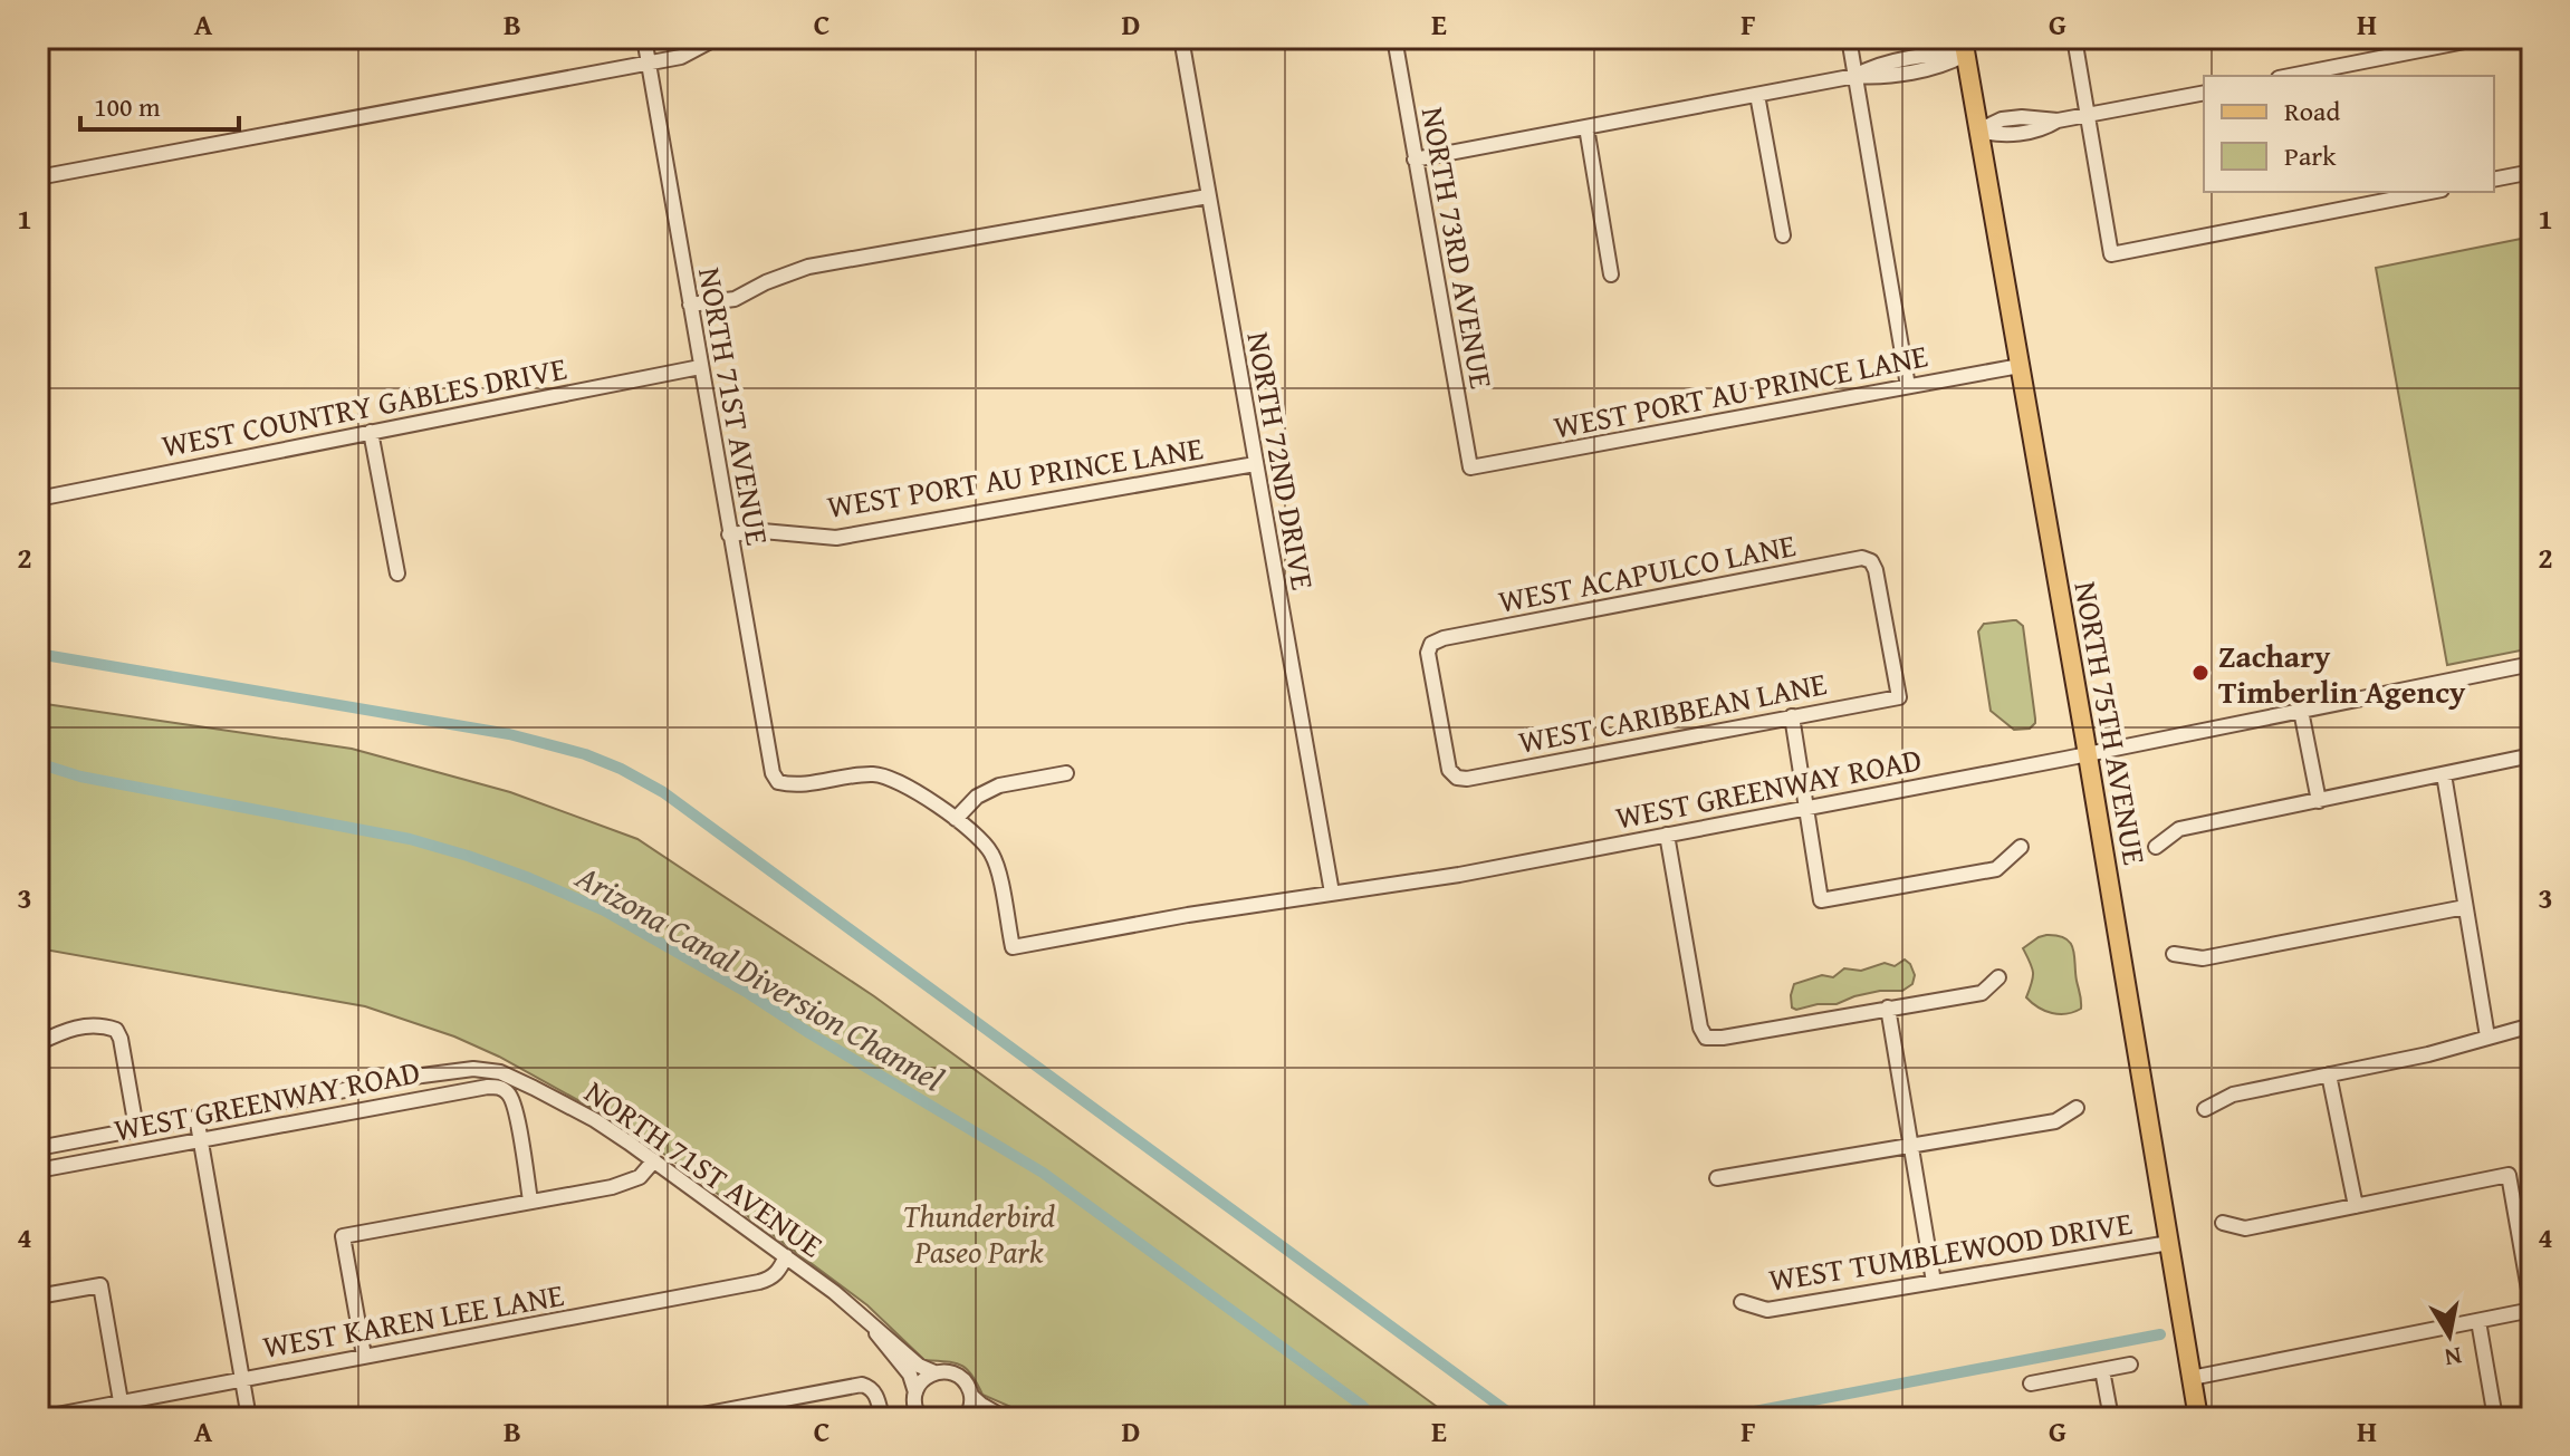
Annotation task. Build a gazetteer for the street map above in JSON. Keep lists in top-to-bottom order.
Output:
{
  "streets": {
    "main road": ["NORTH 75TH AVENUE"],
    "street": [
      "NORTH 73RD AVENUE",
      "WEST PORT AU PRINCE LANE",
      "WEST COUNTRY GABLES DRIVE",
      "NORTH 71ST AVENUE",
      "NORTH 72ND DRIVE",
      "WEST ACAPULCO LANE",
      "WEST CARIBBEAN LANE",
      "WEST GREENWAY ROAD",
      "WEST TUMBLEWOOD DRIVE",
      "WEST KAREN LEE LANE"
    ]
  },
  "crossings": [
    ["NORTH 73RD AVENUE", "WEST PORT AU PRINCE LANE"],
    ["WEST PORT AU PRINCE LANE", "NORTH 71ST AVENUE"],
    ["WEST PORT AU PRINCE LANE", "NORTH 72ND DRIVE"],
    ["WEST PORT AU PRINCE LANE", "NORTH 75TH AVENUE"],
    ["WEST COUNTRY GABLES DRIVE", "NORTH 71ST AVENUE"],
    ["NORTH 71ST AVENUE", "WEST GREENWAY ROAD"],
    ["NORTH 71ST AVENUE", "WEST KAREN LEE LANE"],
    ["NORTH 72ND DRIVE", "WEST GREENWAY ROAD"],
    ["WEST ACAPULCO LANE", "WEST CARIBBEAN LANE"],
    ["NORTH 75TH AVENUE", "WEST GREENWAY ROAD"],
    ["NORTH 75TH AVENUE", "WEST TUMBLEWOOD DRIVE"]
  ],
  "water": ["Arizona Canal Diversion Channel"],
  "parks": ["Thunderbird Paseo Park"],
  "places": ["Zachary Timberlin Agency"],
  "legend": ["Road", "Park"],
  "scale_bar": "100 m",
  "north": "bottom",
  "grid": {
    "columns": [
      "A",
      "B",
      "C",
      "D",
      "E",
      "F",
      "G",
      "H"
    ],
    "rows": [
      "1",
      "2",
      "3",
      "4"
    ]
  }
}
